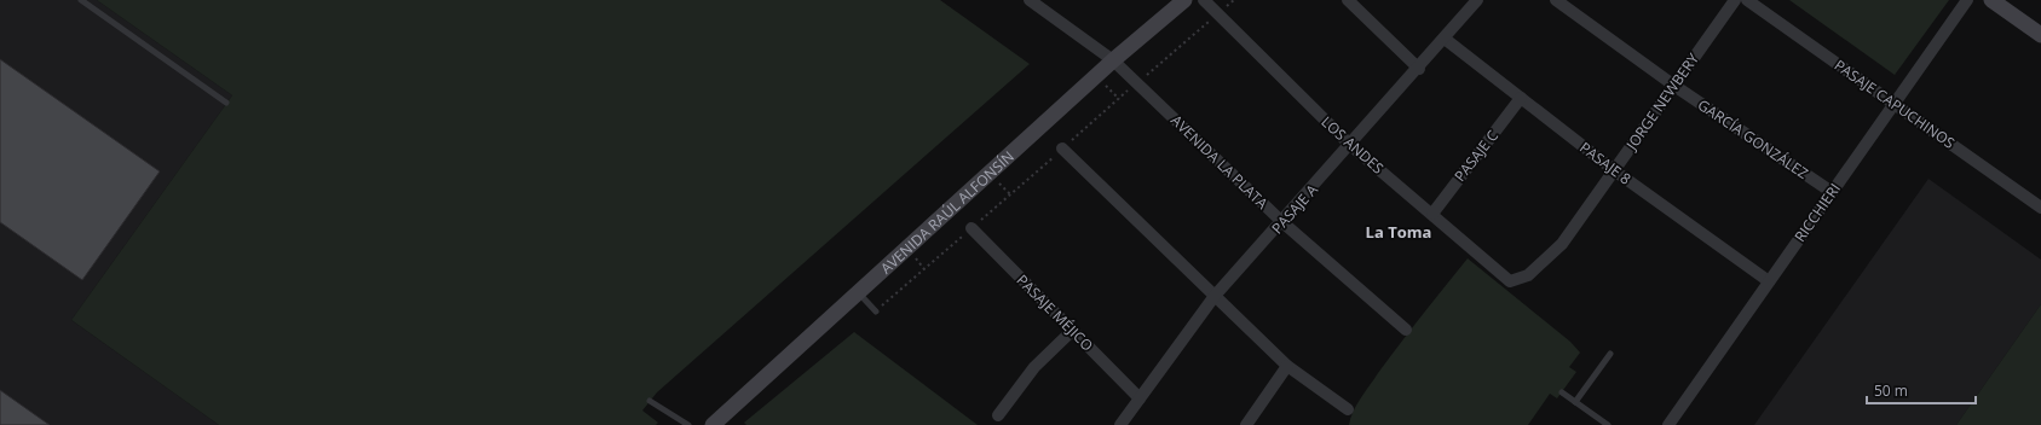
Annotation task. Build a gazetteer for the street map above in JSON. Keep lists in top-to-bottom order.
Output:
{
  "streets": {
    "main road": ["AVENIDA RAÚL ALFONSÍN"],
    "street": [
      "JORGE NEWBERY",
      "PASAJE CAPUCHINOS",
      "GARCÍA GONZÁLEZ",
      "LOS ANDES",
      "PASAJE C",
      "AVENIDA LA PLATA",
      "PASAJE 8",
      "PASAJE A",
      "RICCHIERI",
      "PASAJE MÉJICO"
    ]
  },
  "crossings": [
    ["JORGE NEWBERY", "GARCÍA GONZÁLEZ"],
    ["JORGE NEWBERY", "LOS ANDES"],
    ["JORGE NEWBERY", "PASAJE 8"],
    ["PASAJE CAPUCHINOS", "RICCHIERI"],
    ["GARCÍA GONZÁLEZ", "RICCHIERI"],
    ["LOS ANDES", "PASAJE C"],
    ["LOS ANDES", "PASAJE A"],
    ["PASAJE C", "PASAJE 8"],
    ["AVENIDA LA PLATA", "PASAJE A"],
    ["AVENIDA LA PLATA", "AVENIDA RAÚL ALFONSÍN"],
    ["PASAJE 8", "PASAJE A"],
    ["PASAJE 8", "RICCHIERI"],
    ["PASAJE A", "PASAJE MÉJICO"]
  ],
  "districts": ["La Toma"],
  "scale_bar": "50 m"
}
